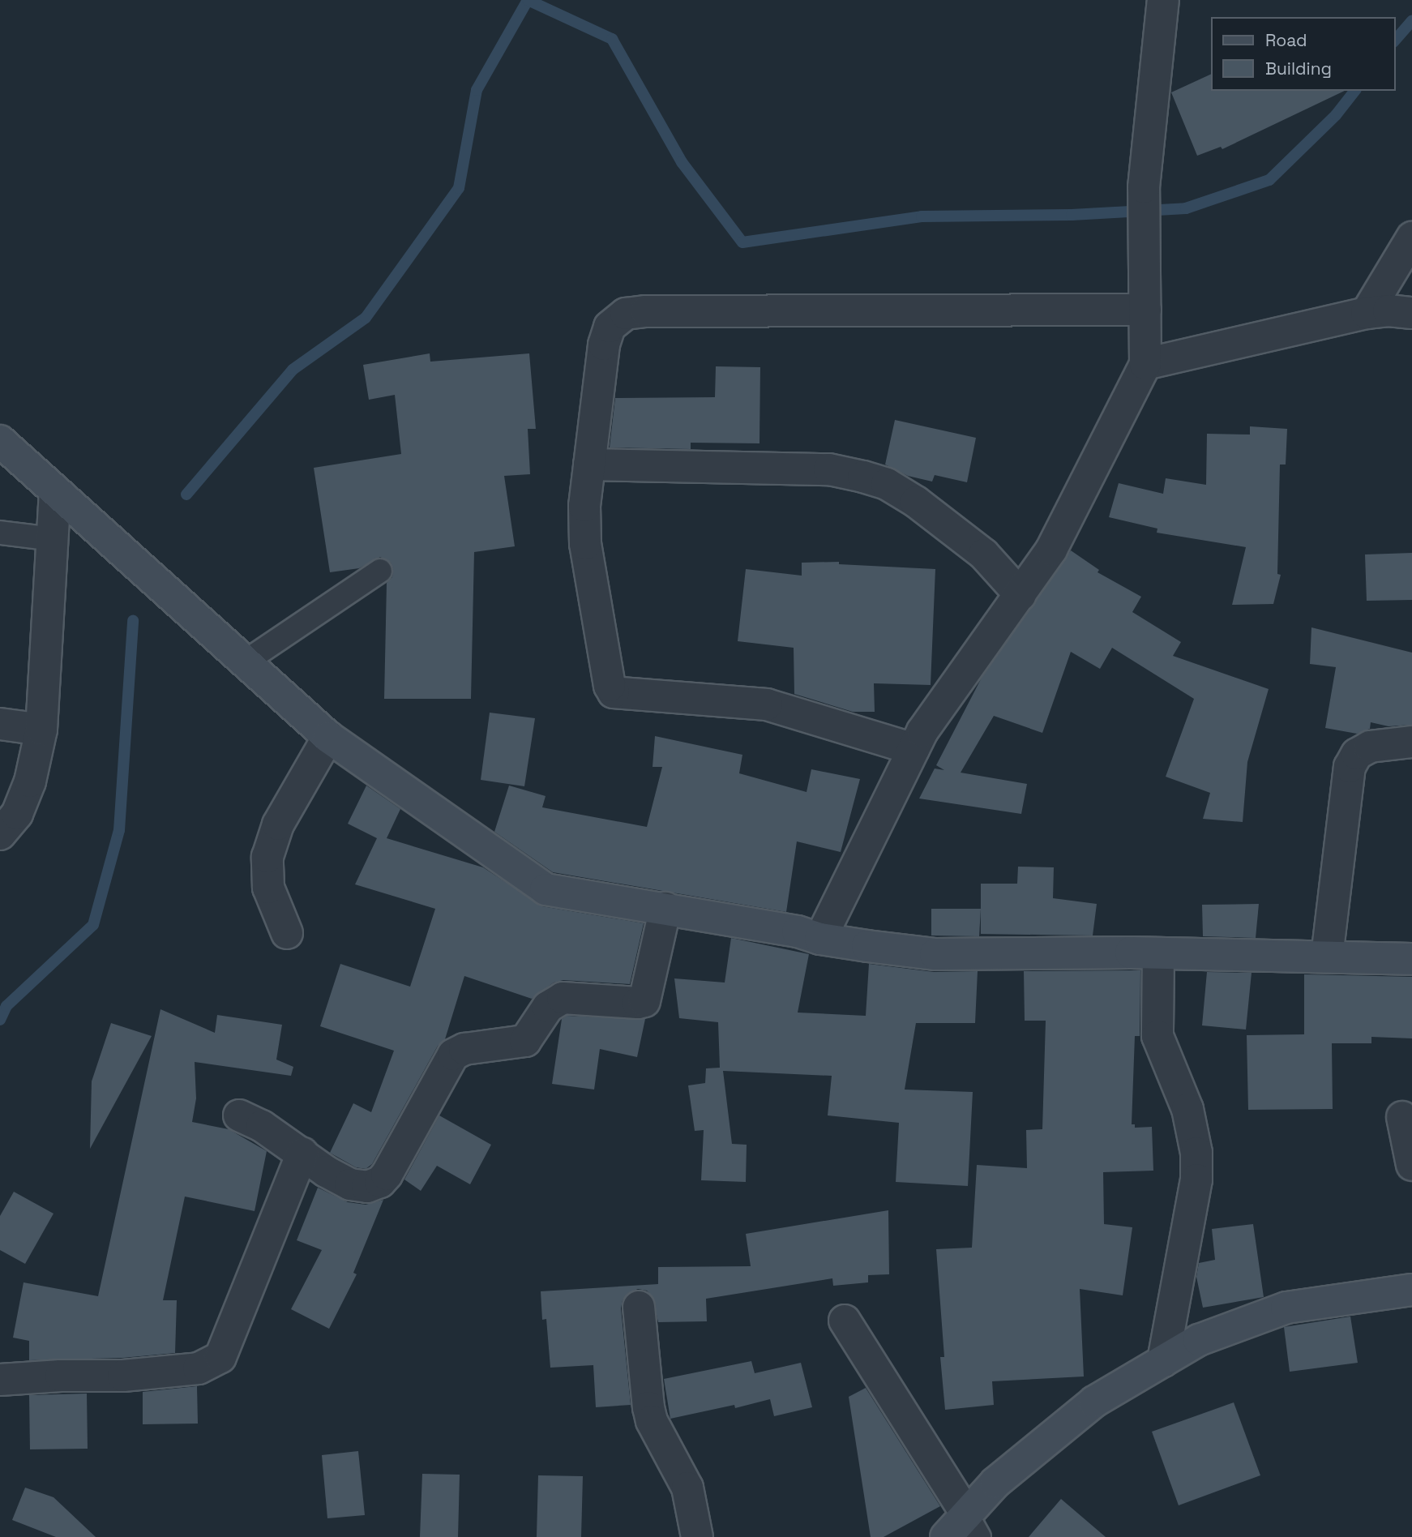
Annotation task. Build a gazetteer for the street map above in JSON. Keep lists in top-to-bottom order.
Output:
{
  "legend": ["Road", "Building"]
}
